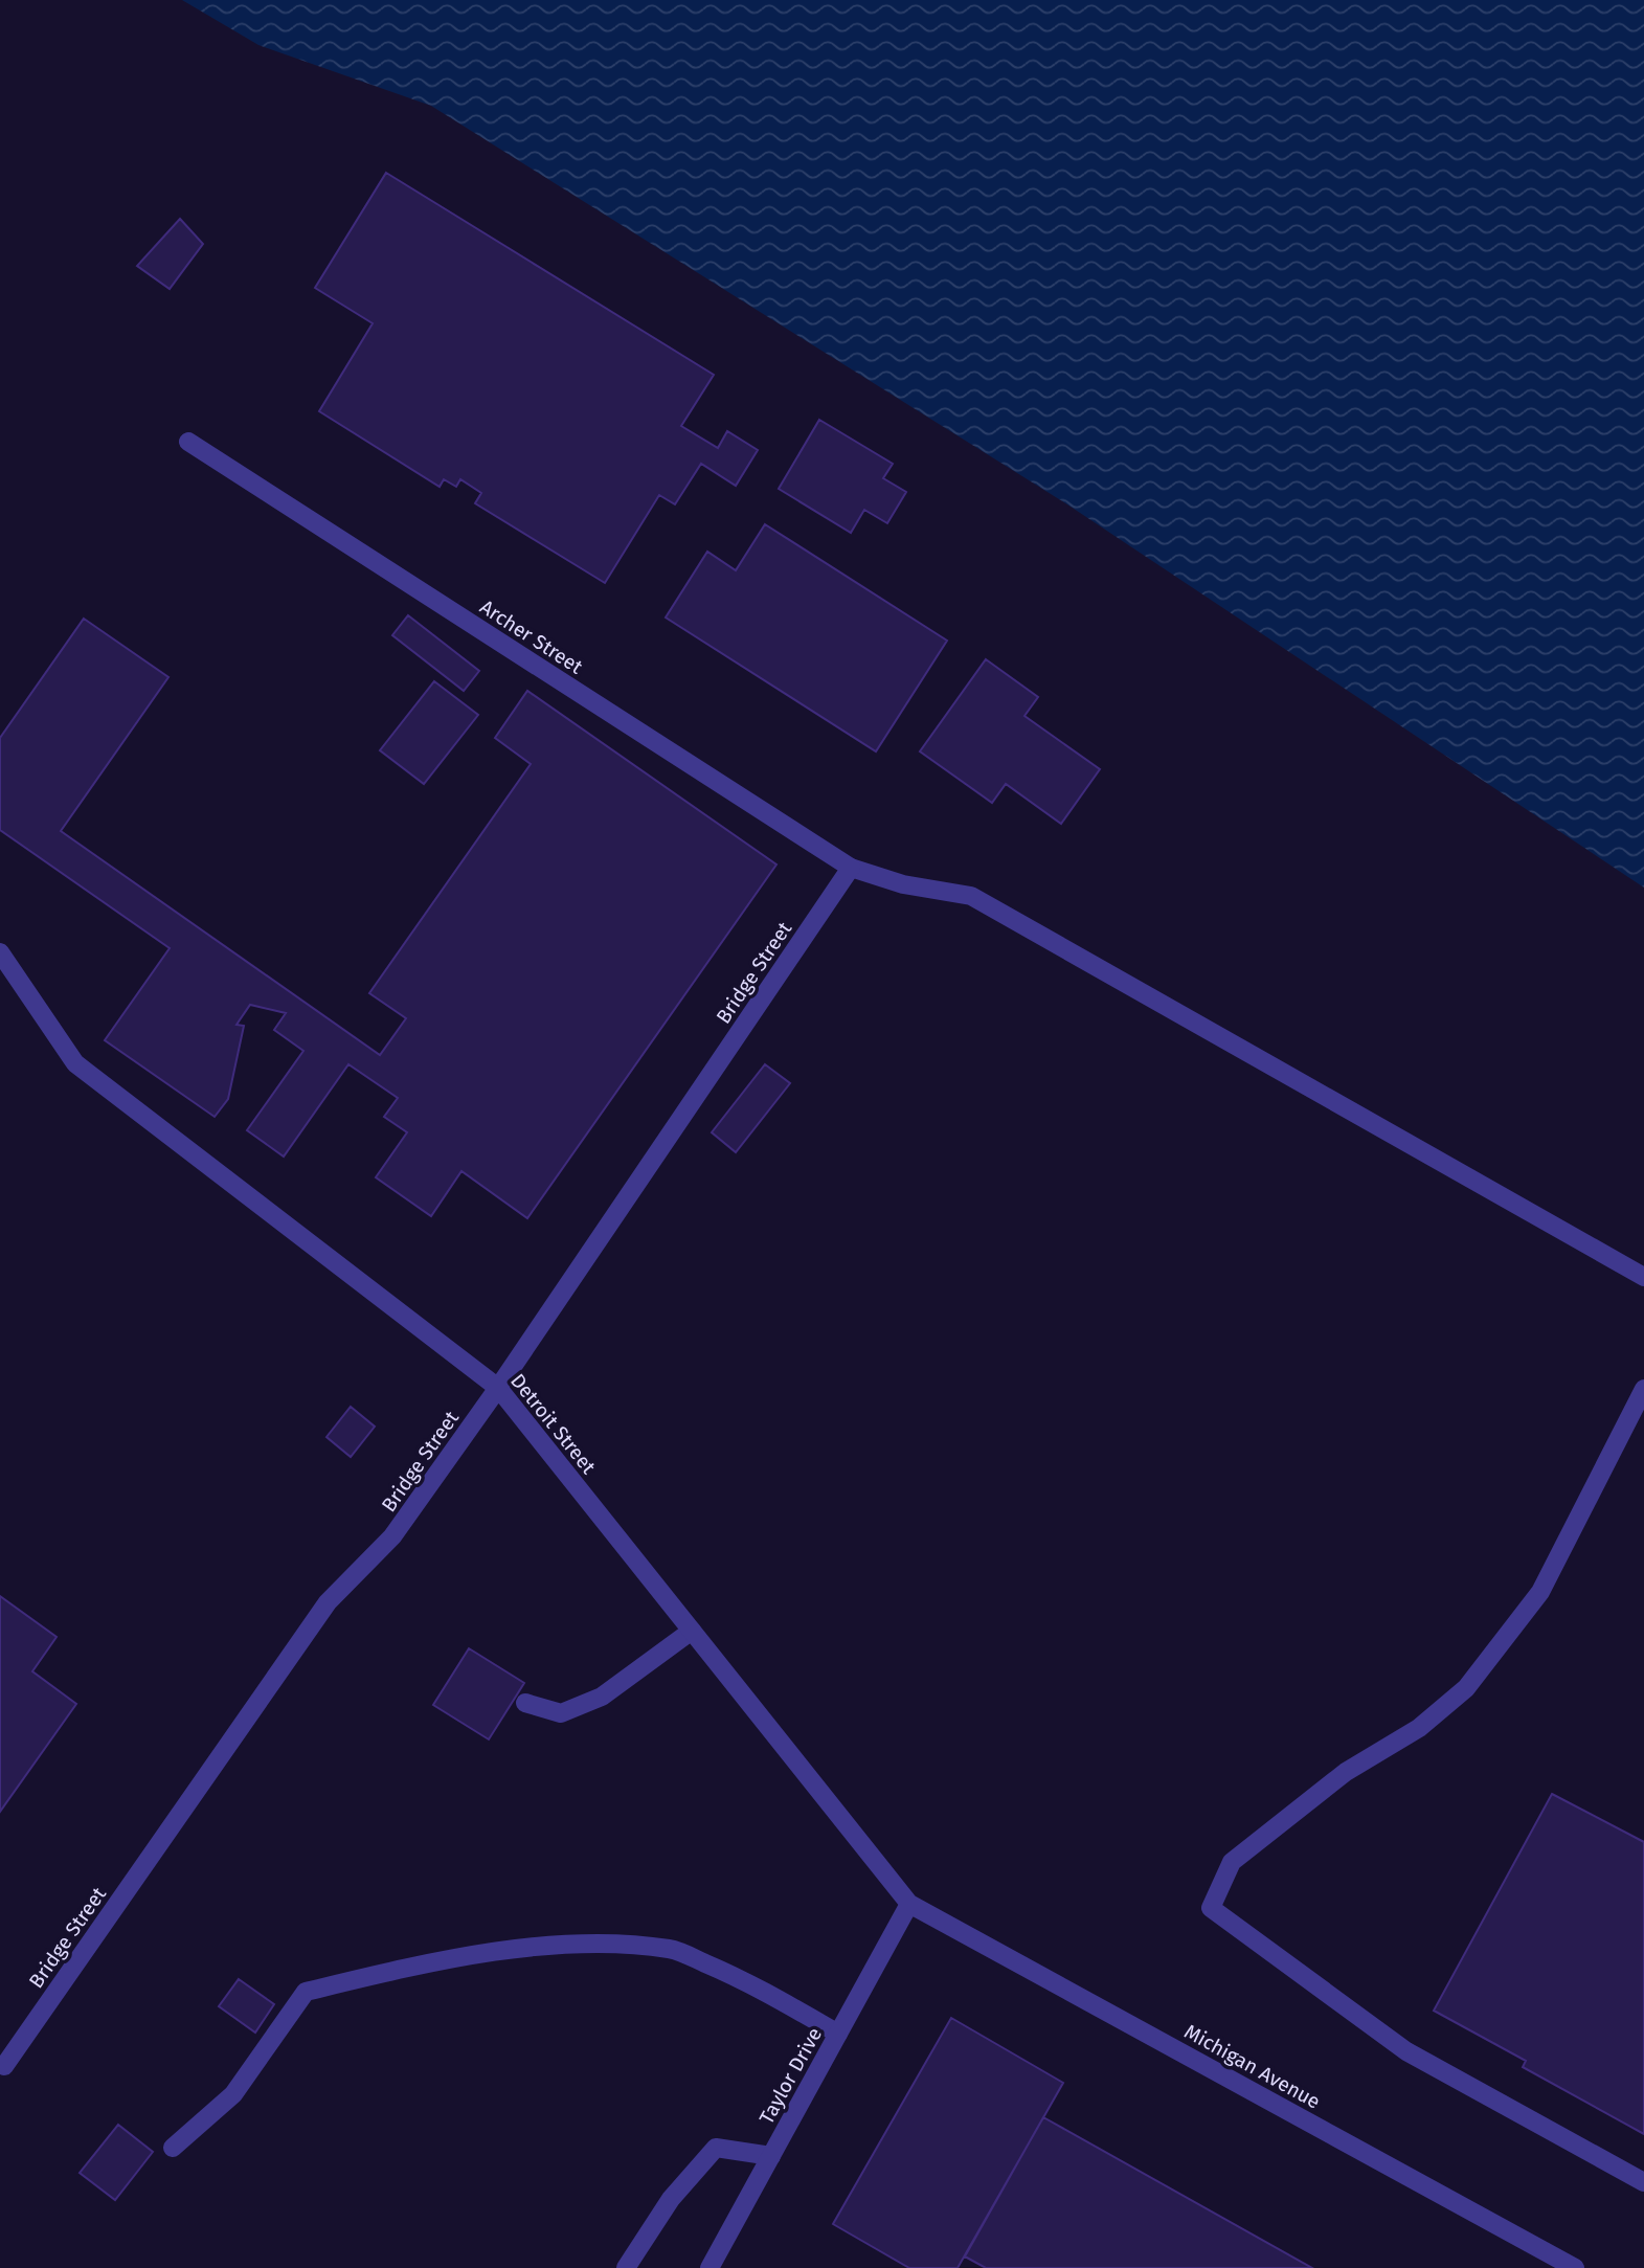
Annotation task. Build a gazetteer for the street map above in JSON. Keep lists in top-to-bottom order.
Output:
{
  "streets": {
    "street": [
      "Archer Street",
      "Bridge Street",
      "Detroit Street",
      "Michigan Avenue",
      "Taylor Drive"
    ]
  },
  "crossings": [
    ["Archer Street", "Bridge Street"],
    ["Bridge Street", "Detroit Street"],
    ["Detroit Street", "Michigan Avenue"],
    ["Detroit Street", "Taylor Drive"],
    ["Michigan Avenue", "Taylor Drive"]
  ]
}
